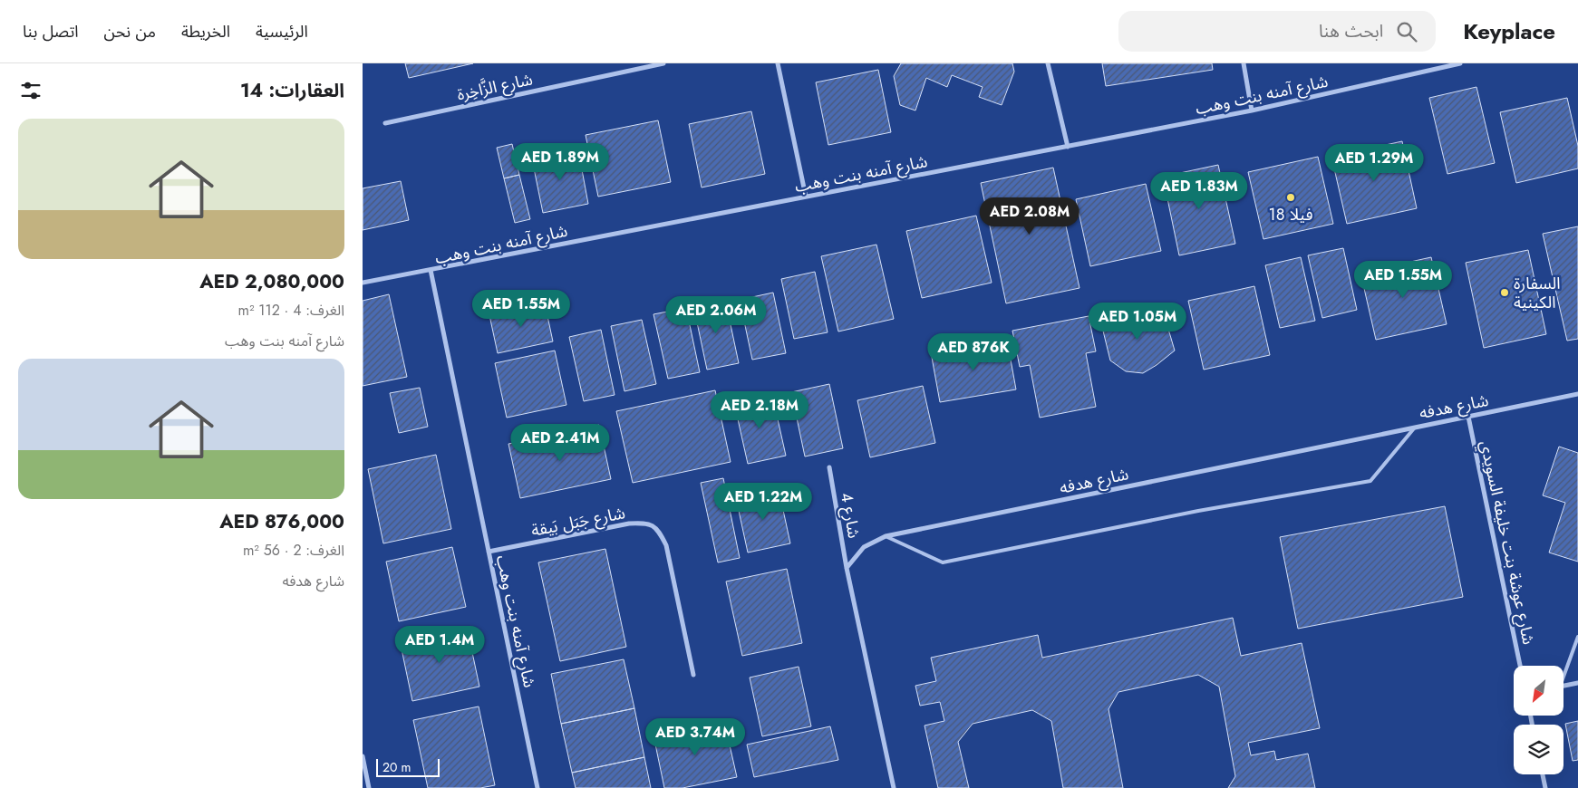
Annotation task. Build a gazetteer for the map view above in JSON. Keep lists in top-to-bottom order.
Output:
{
  "streets": {
    "street": [
      "شارع الزَّاخِرة",
      "شارع آمنه بنت وهب",
      "شارع هدفه",
      "شارع 4",
      "شارع جَبَل بَيقة",
      "شارع عوشة بنت خليفة السويدي"
    ]
  },
  "crossings": [
    ["شارع آمنه بنت وهب", "شارع جَبَل بَيقة"],
    ["شارع هدفه", "شارع 4"],
    ["شارع هدفه", "شارع عوشة بنت خليفة السويدي"]
  ],
  "places": ["فيلا 18", "السفارة الكينية"],
  "scale_bar": "20 m",
  "north": "bottom left",
  "page": {
    "header": "Keyplace",
    "search": "ابحث هنا",
    "nav": [
      "الرئيسية",
      "الخريطة",
      "من نحن",
      "اتصل بنا"
    ],
    "heading": "العقارات: 14",
    "list": [
      {
        "name": "AED 2,080,000",
        "note": "الغرف: 4 · 112 m² · شارع آمنه بنت وهب"
      },
      {
        "name": "AED 876,000",
        "note": "الغرف: 2 · 56 m² · شارع هدفه"
      }
    ],
    "price": [
      "AED 1.89M",
      "AED 1.29M",
      "AED 1.83M",
      "AED 2.08M",
      "AED 1.55M",
      "AED 1.55M",
      "AED 2.06M",
      "AED 1.05M",
      "AED 876K",
      "AED 2.18M",
      "AED 2.41M",
      "AED 1.22M",
      "AED 1.4M",
      "AED 3.74M"
    ],
    "scale": "20 m"
  }
}
